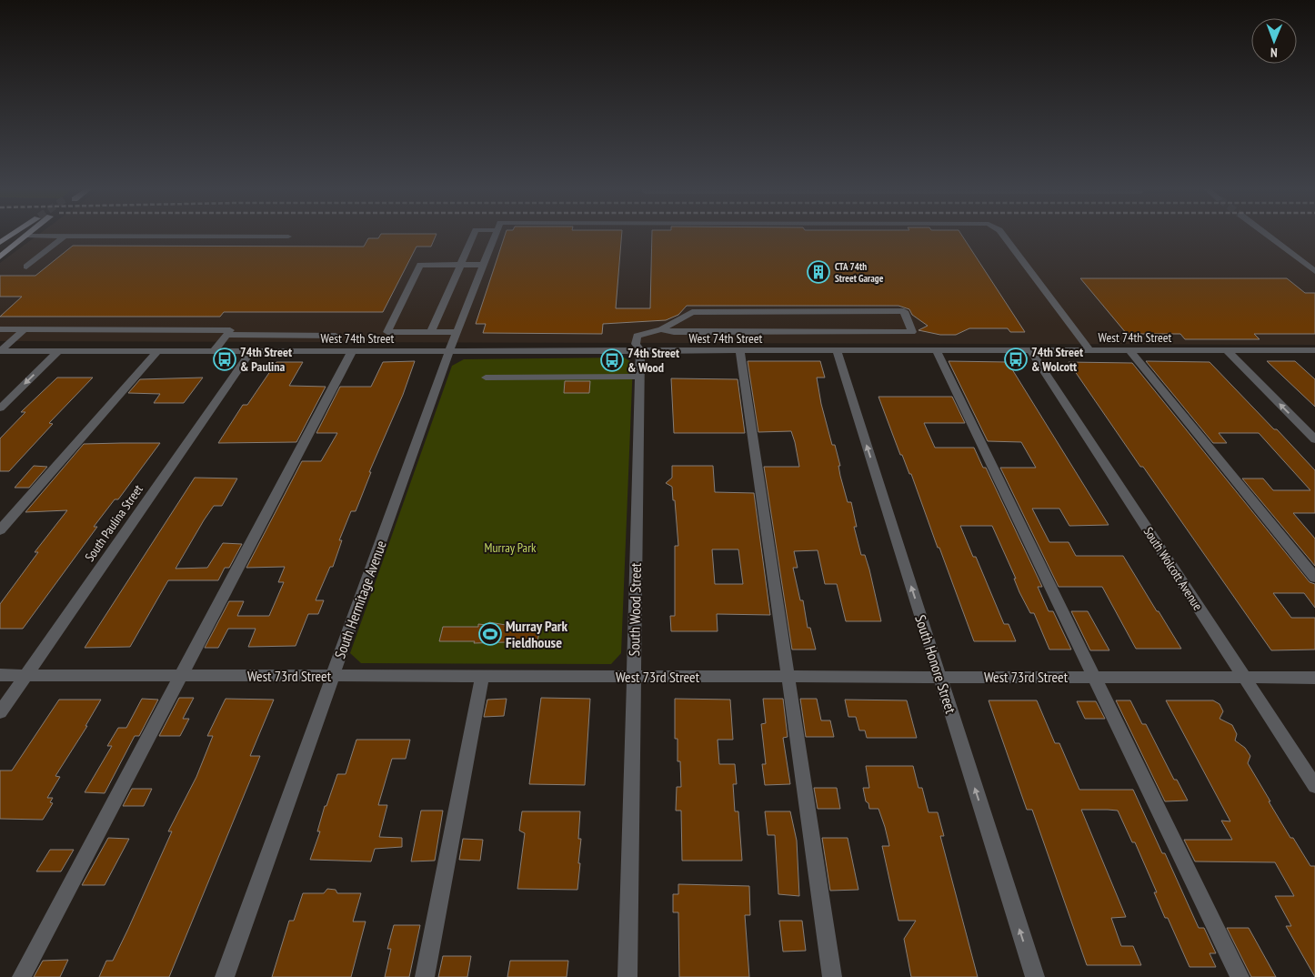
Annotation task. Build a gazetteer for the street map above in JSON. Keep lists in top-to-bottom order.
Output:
{
  "streets": {
    "street": [
      "West 74th Street",
      "South Paulina Street",
      "South Wolcott Avenue",
      "South Hermitage Avenue",
      "South Wood Street",
      "South Honore Street",
      "West 73rd Street"
    ]
  },
  "crossings": [
    ["West 74th Street", "South Paulina Street"],
    ["West 74th Street", "South Wolcott Avenue"],
    ["West 74th Street", "South Hermitage Avenue"],
    ["West 74th Street", "South Wood Street"],
    ["West 74th Street", "South Honore Street"],
    ["South Paulina Street", "West 73rd Street"],
    ["South Wolcott Avenue", "West 73rd Street"],
    ["South Hermitage Avenue", "West 73rd Street"],
    ["South Wood Street", "West 73rd Street"],
    ["South Honore Street", "West 73rd Street"]
  ],
  "one_way": ["South Honore Street"],
  "parks": ["Murray Park"],
  "places": {
    "building": ["CTA 74th Street Garage"],
    "bus stop": ["74th Street & Paulina", "74th Street & Wolcott", "74th Street & Wood"],
    "sports": ["Murray Park Fieldhouse"]
  },
  "north": "bottom"
}
